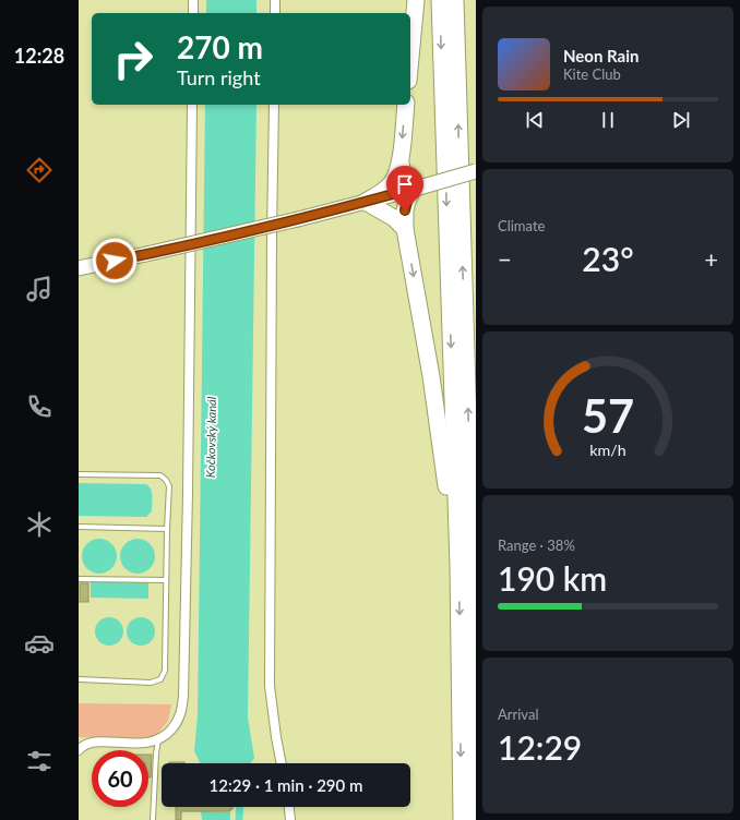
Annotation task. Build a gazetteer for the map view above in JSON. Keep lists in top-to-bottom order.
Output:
{
  "water": ["Kočkovský kanál"],
  "page": {
    "tabs": "12:28",
    "turn": ["270 m", "Turn right"],
    "song": ["Neon Rain", "Kite Club"],
    "tile": [
      "Climate",
      ["Range · 38%", "190 km"],
      ["Arrival", "12:29"]
    ],
    "heat": ["−", "23°", "+"],
    "limit": "60",
    "trip": "12:29 · 1 min · 290 m",
    "gauge": ["57", "km/h"]
  }
}
